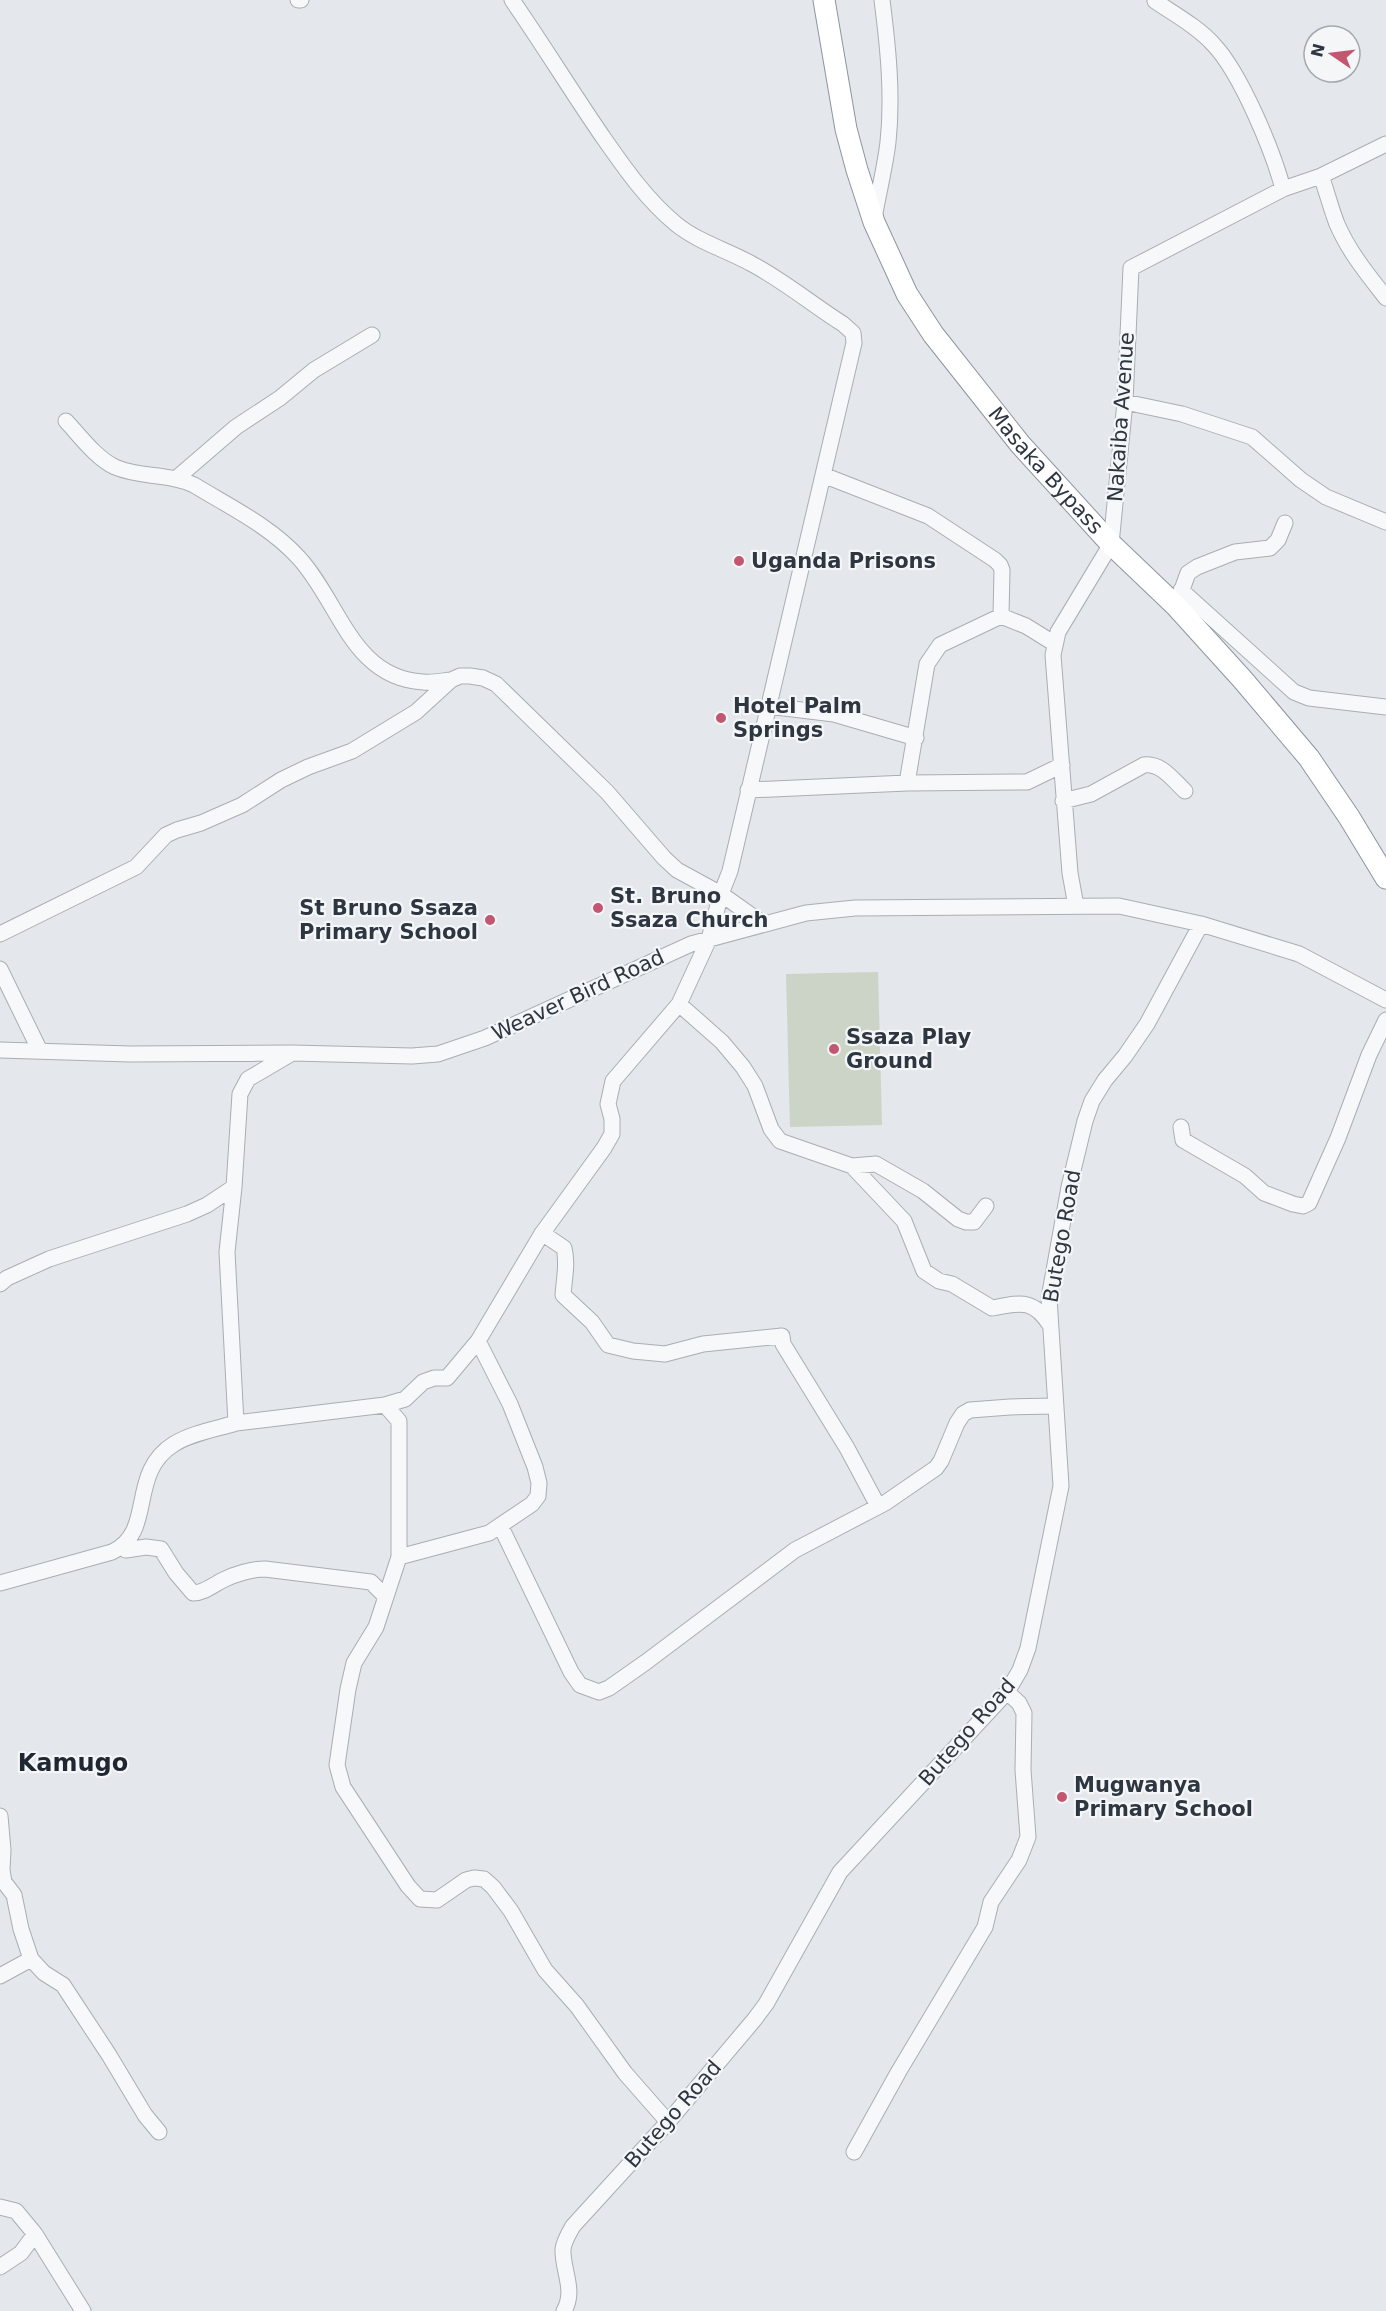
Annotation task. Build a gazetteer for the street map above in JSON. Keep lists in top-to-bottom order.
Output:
{
  "streets": {
    "highway": ["Masaka Bypass"],
    "street": ["Nakaiba Avenue", "Weaver Bird Road", "Butego Road"]
  },
  "crossings": [
    ["Nakaiba Avenue", "Masaka Bypass"],
    ["Nakaiba Avenue", "Weaver Bird Road"],
    ["Weaver Bird Road", "Butego Road"]
  ],
  "districts": ["Kamugo"],
  "places": [
    "Uganda Prisons",
    "Hotel Palm Springs",
    "St. Bruno Ssaza Church",
    "St Bruno Ssaza Primary School",
    "Ssaza Play Ground",
    "Mugwanya Primary School"
  ],
  "north": "left"
}
